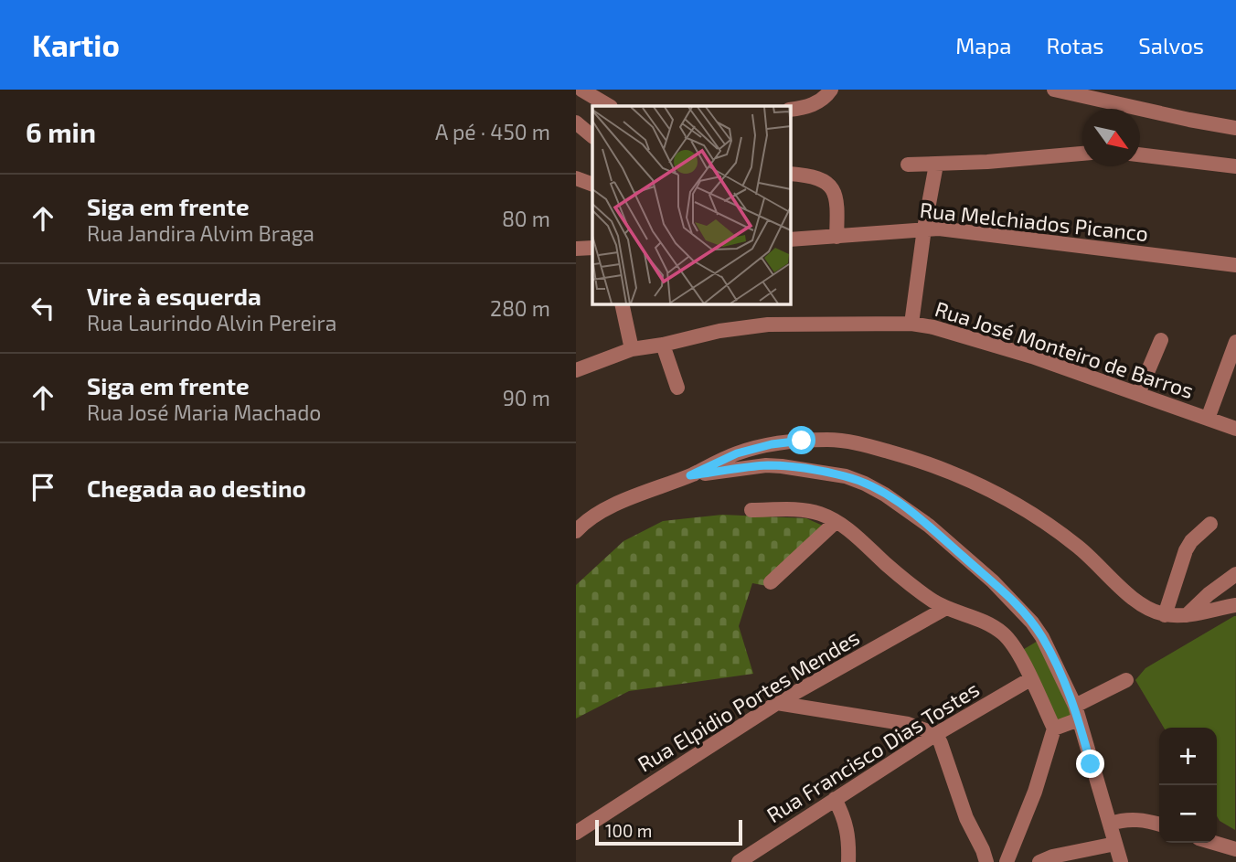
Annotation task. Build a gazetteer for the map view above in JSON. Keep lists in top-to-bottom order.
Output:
{
  "streets": {
    "street": [
      "Rua Melchiados Picanco",
      "Rua José Monteiro de Barros",
      "Rua Elpidio Portes Mendes",
      "Rua Francisco Dias Tostes"
    ]
  },
  "scale_bar": "100 m",
  "north": "bottom right",
  "page": {
    "header": "Kartio",
    "nav": ["Mapa", "Rotas", "Salvos"],
    "heading": ["6 min", "A pé · 450 m"],
    "list": [
      ["Siga em frente", "Rua Jandira Alvim Braga", "80 m"],
      ["Vire à esquerda", "Rua Laurindo Alvin Pereira", "280 m"],
      ["Siga em frente", "Rua José Maria Machado", "90 m"],
      "Chegada ao destino"
    ],
    "map_buttons": ["+", "−"],
    "scale": "100 m"
  }
}
